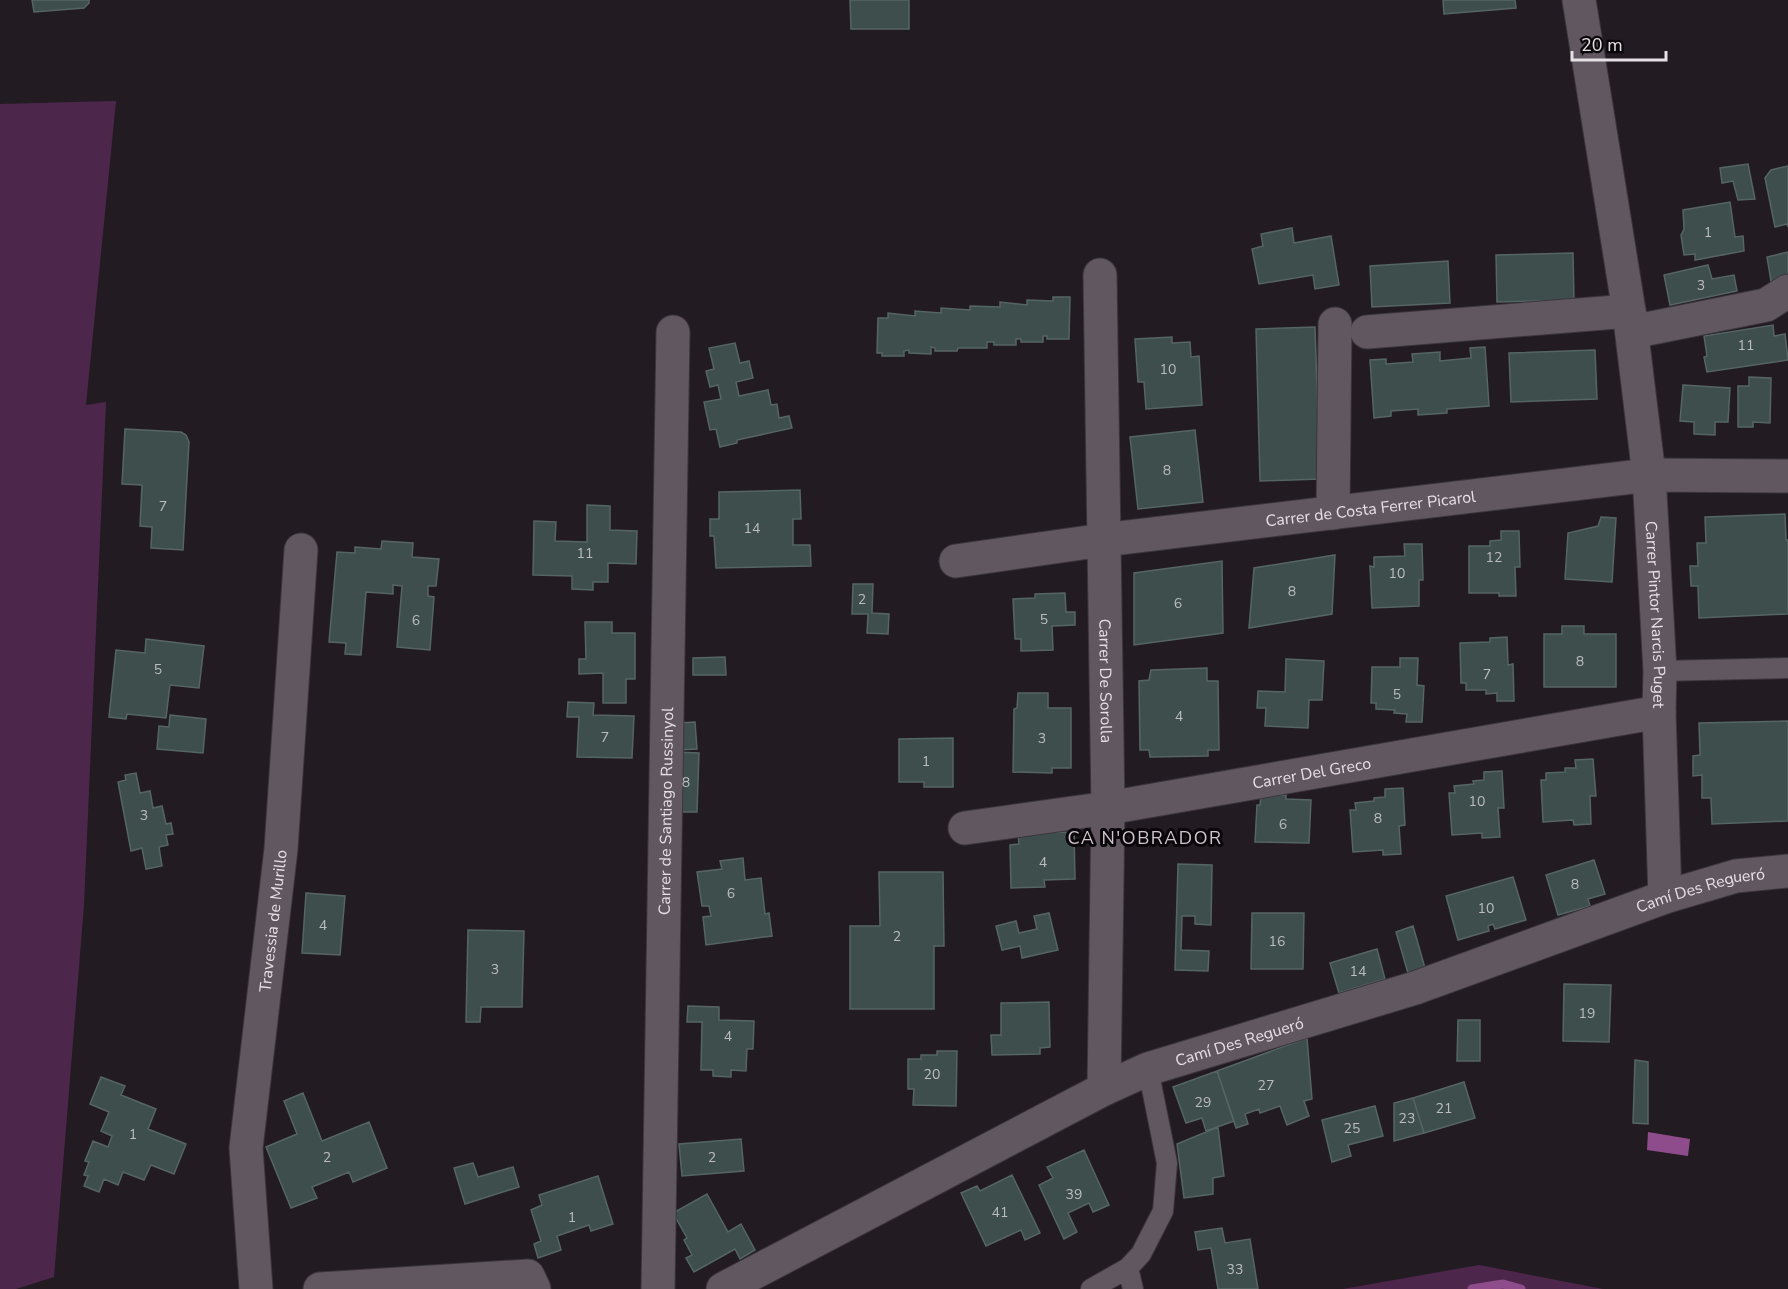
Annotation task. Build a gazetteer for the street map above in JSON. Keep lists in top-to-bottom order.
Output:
{
  "streets": {
    "street": [
      "Carrer de Costa Ferrer Picarol",
      "Carrer Pintor Narcis Puget",
      "Carrer De Sorolla",
      "Carrer Del Greco",
      "Carrer de Santiago Russinyol",
      "Camí Des Regueró",
      "Travessia de Murillo"
    ]
  },
  "crossings": [
    ["Carrer de Costa Ferrer Picarol", "Carrer Pintor Narcis Puget"],
    ["Carrer de Costa Ferrer Picarol", "Carrer De Sorolla"],
    ["Carrer Pintor Narcis Puget", "Carrer Del Greco"],
    ["Carrer Pintor Narcis Puget", "Camí Des Regueró"],
    ["Carrer De Sorolla", "Carrer Del Greco"],
    ["Carrer De Sorolla", "Camí Des Regueró"]
  ],
  "districts": ["CA N'OBRADOR"],
  "house_numbers": [
    "1",
    "3",
    "11",
    "10",
    "8",
    "7",
    "14",
    "11",
    "12",
    "10",
    "8",
    "2",
    "6",
    "5",
    "6",
    "8",
    "5",
    "7",
    "5",
    "4",
    "7",
    "3",
    "1",
    "8",
    "10",
    "3",
    "8",
    "6",
    "4",
    "8",
    "6",
    "10",
    "4",
    "2",
    "16",
    "3",
    "14",
    "19",
    "4",
    "20",
    "27",
    "29",
    "21",
    "23",
    "25",
    "1",
    "2",
    "2",
    "39",
    "41",
    "1",
    "33"
  ],
  "scale_bar": "20 m"
}
